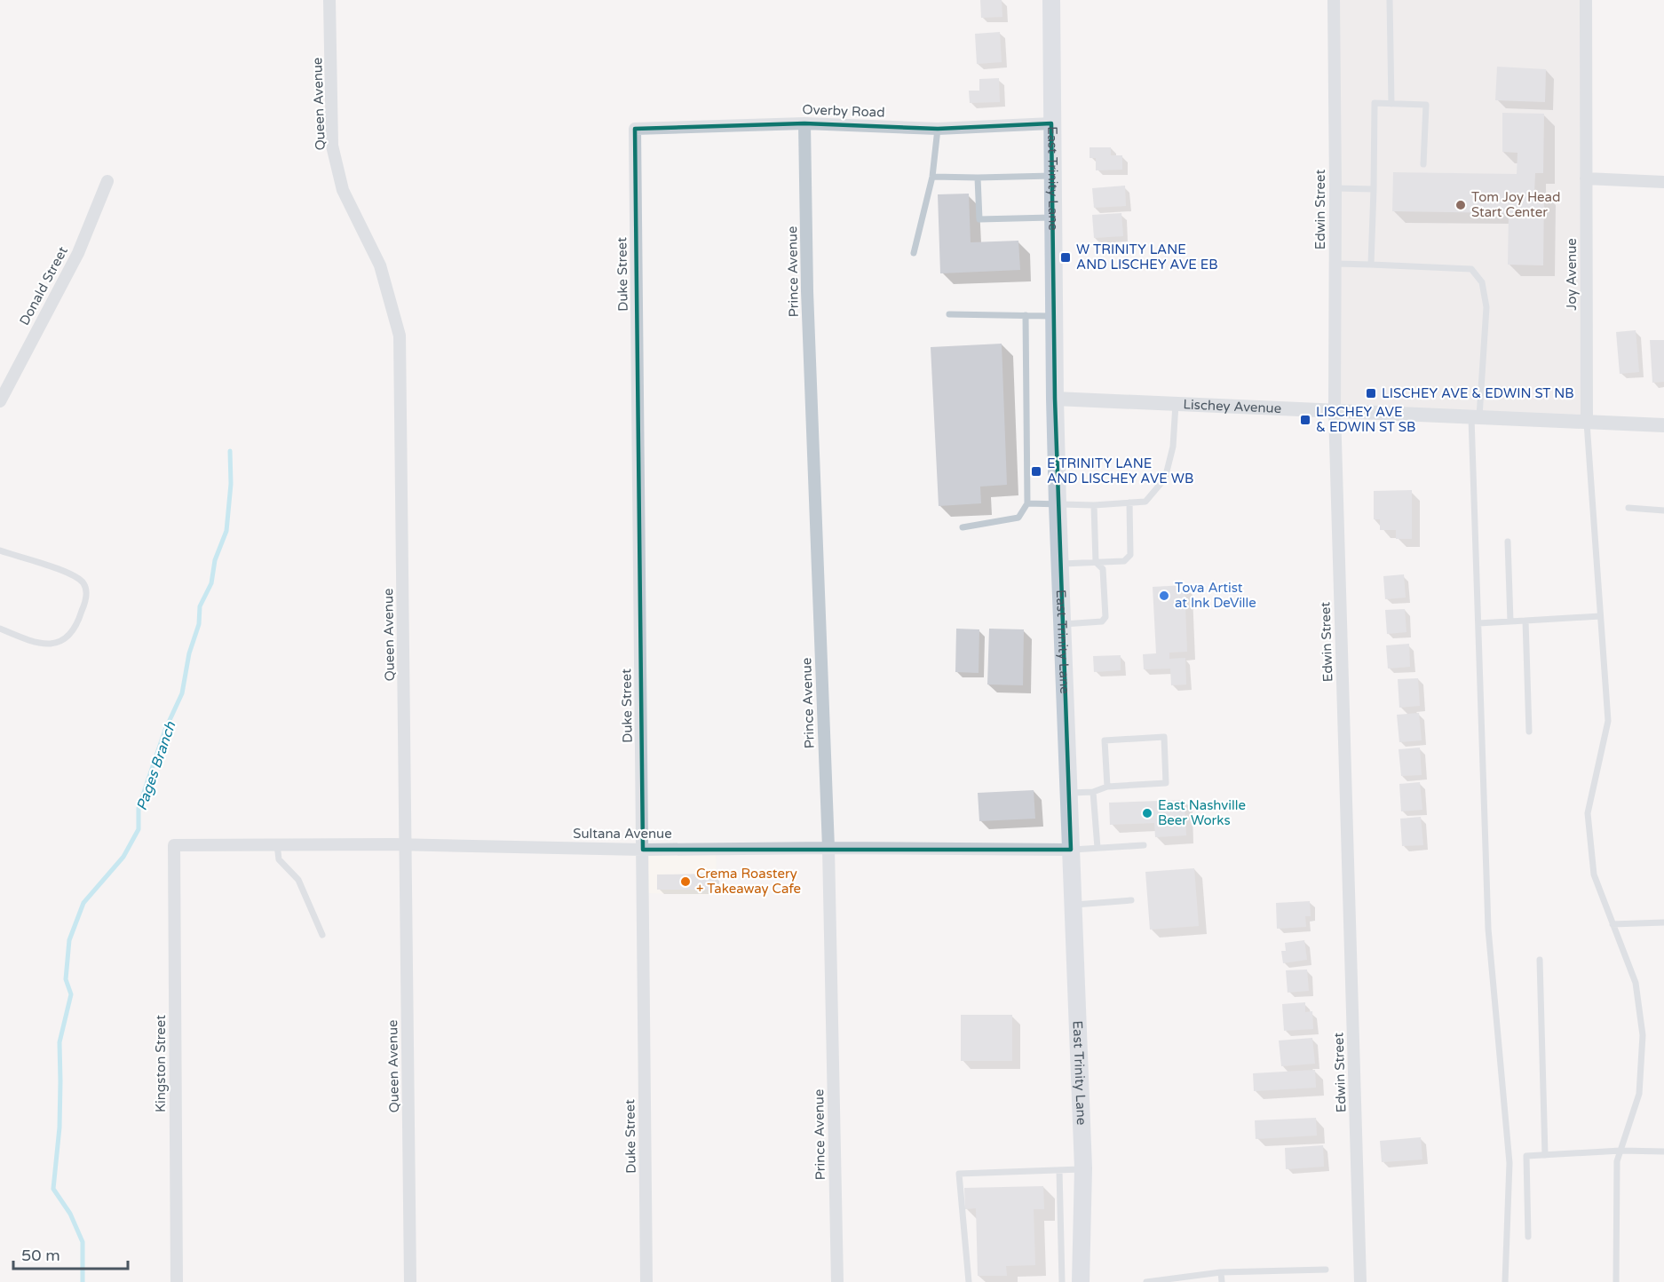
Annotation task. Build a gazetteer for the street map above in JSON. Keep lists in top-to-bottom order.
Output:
{
  "streets": {
    "main road": ["East Trinity Lane"],
    "street": [
      "Queen Avenue",
      "Overby Road",
      "Edwin Street",
      "Prince Avenue",
      "Duke Street",
      "Joy Avenue",
      "Donald Street",
      "Lischey Avenue",
      "Sultana Avenue",
      "Kingston Street"
    ]
  },
  "crossings": [
    ["Queen Avenue", "Sultana Avenue"],
    ["Overby Road", "East Trinity Lane"],
    ["Overby Road", "Prince Avenue"],
    ["Overby Road", "Duke Street"],
    ["East Trinity Lane", "Lischey Avenue"],
    ["East Trinity Lane", "Sultana Avenue"],
    ["Edwin Street", "Lischey Avenue"],
    ["Prince Avenue", "Sultana Avenue"],
    ["Duke Street", "Sultana Avenue"],
    ["Joy Avenue", "Lischey Avenue"],
    ["Sultana Avenue", "Kingston Street"]
  ],
  "water": ["Pages Branch"],
  "places": {
    "other": [
      "Tom Joy Head Start Center",
      "Tova Artist at Ink DeVille",
      "East Nashville Beer Works",
      "Crema Roastery + Takeaway Cafe"
    ],
    "transit": [
      "W TRINITY LANE AND LISCHEY AVE EB",
      "LISCHEY AVE & EDWIN ST NB",
      "LISCHEY AVE & EDWIN ST SB",
      "E TRINITY LANE AND LISCHEY AVE WB"
    ]
  },
  "scale_bar": "50 m"
}
